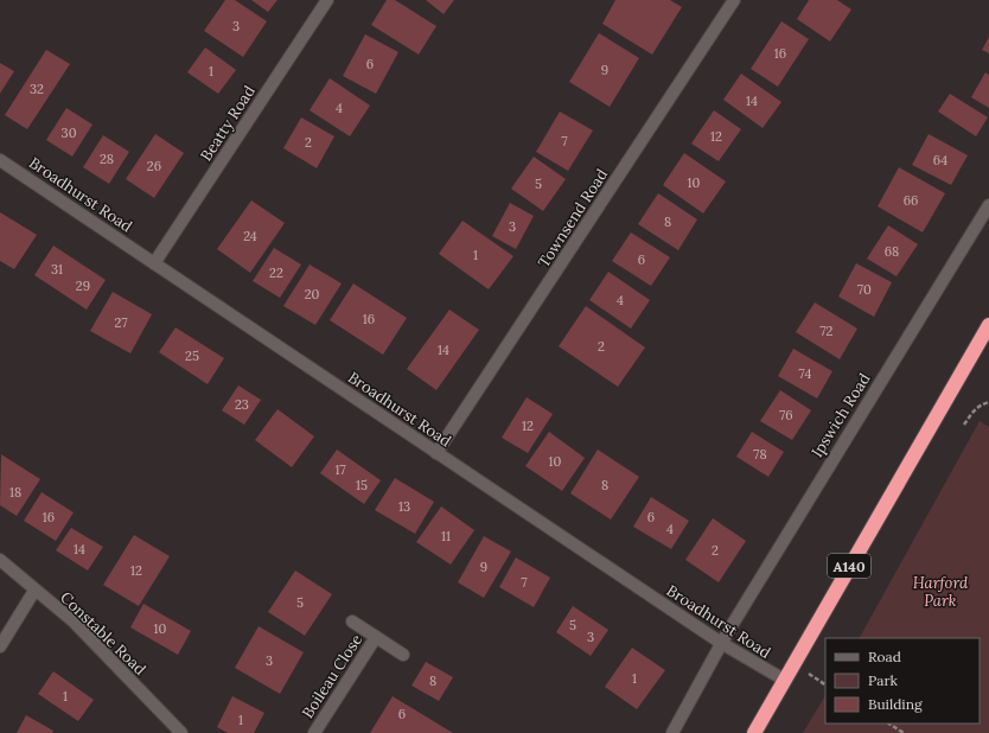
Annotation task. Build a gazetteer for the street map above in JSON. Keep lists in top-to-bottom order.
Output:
{
  "streets": {
    "highway": ["A140"],
    "street": [
      "Beatty Road",
      "Broadhurst Road",
      "Townsend Road",
      "Ipswich Road",
      "Constable Road",
      "Boileau Close"
    ]
  },
  "crossings": [
    ["Beatty Road", "Broadhurst Road"],
    ["Broadhurst Road", "Townsend Road"],
    ["Broadhurst Road", "Ipswich Road"],
    ["Broadhurst Road", "A140"]
  ],
  "parks": ["Harford Park"],
  "house_numbers": [
    "3",
    "16",
    "6",
    "9",
    "1",
    "32",
    "14",
    "4",
    "30",
    "12",
    "7",
    "2",
    "28",
    "64",
    "26",
    "10",
    "5",
    "66",
    "8",
    "3",
    "24",
    "68",
    "1",
    "6",
    "31",
    "22",
    "29",
    "70",
    "20",
    "4",
    "16",
    "27",
    "72",
    "2",
    "14",
    "25",
    "74",
    "23",
    "76",
    "12",
    "78",
    "10",
    "17",
    "15",
    "8",
    "18",
    "13",
    "16",
    "6",
    "4",
    "11",
    "14",
    "2",
    "9",
    "12",
    "7",
    "5",
    "5",
    "10",
    "3",
    "3",
    "1",
    "8",
    "1",
    "6",
    "1"
  ],
  "legend": ["Road", "Park", "Building"]
}
